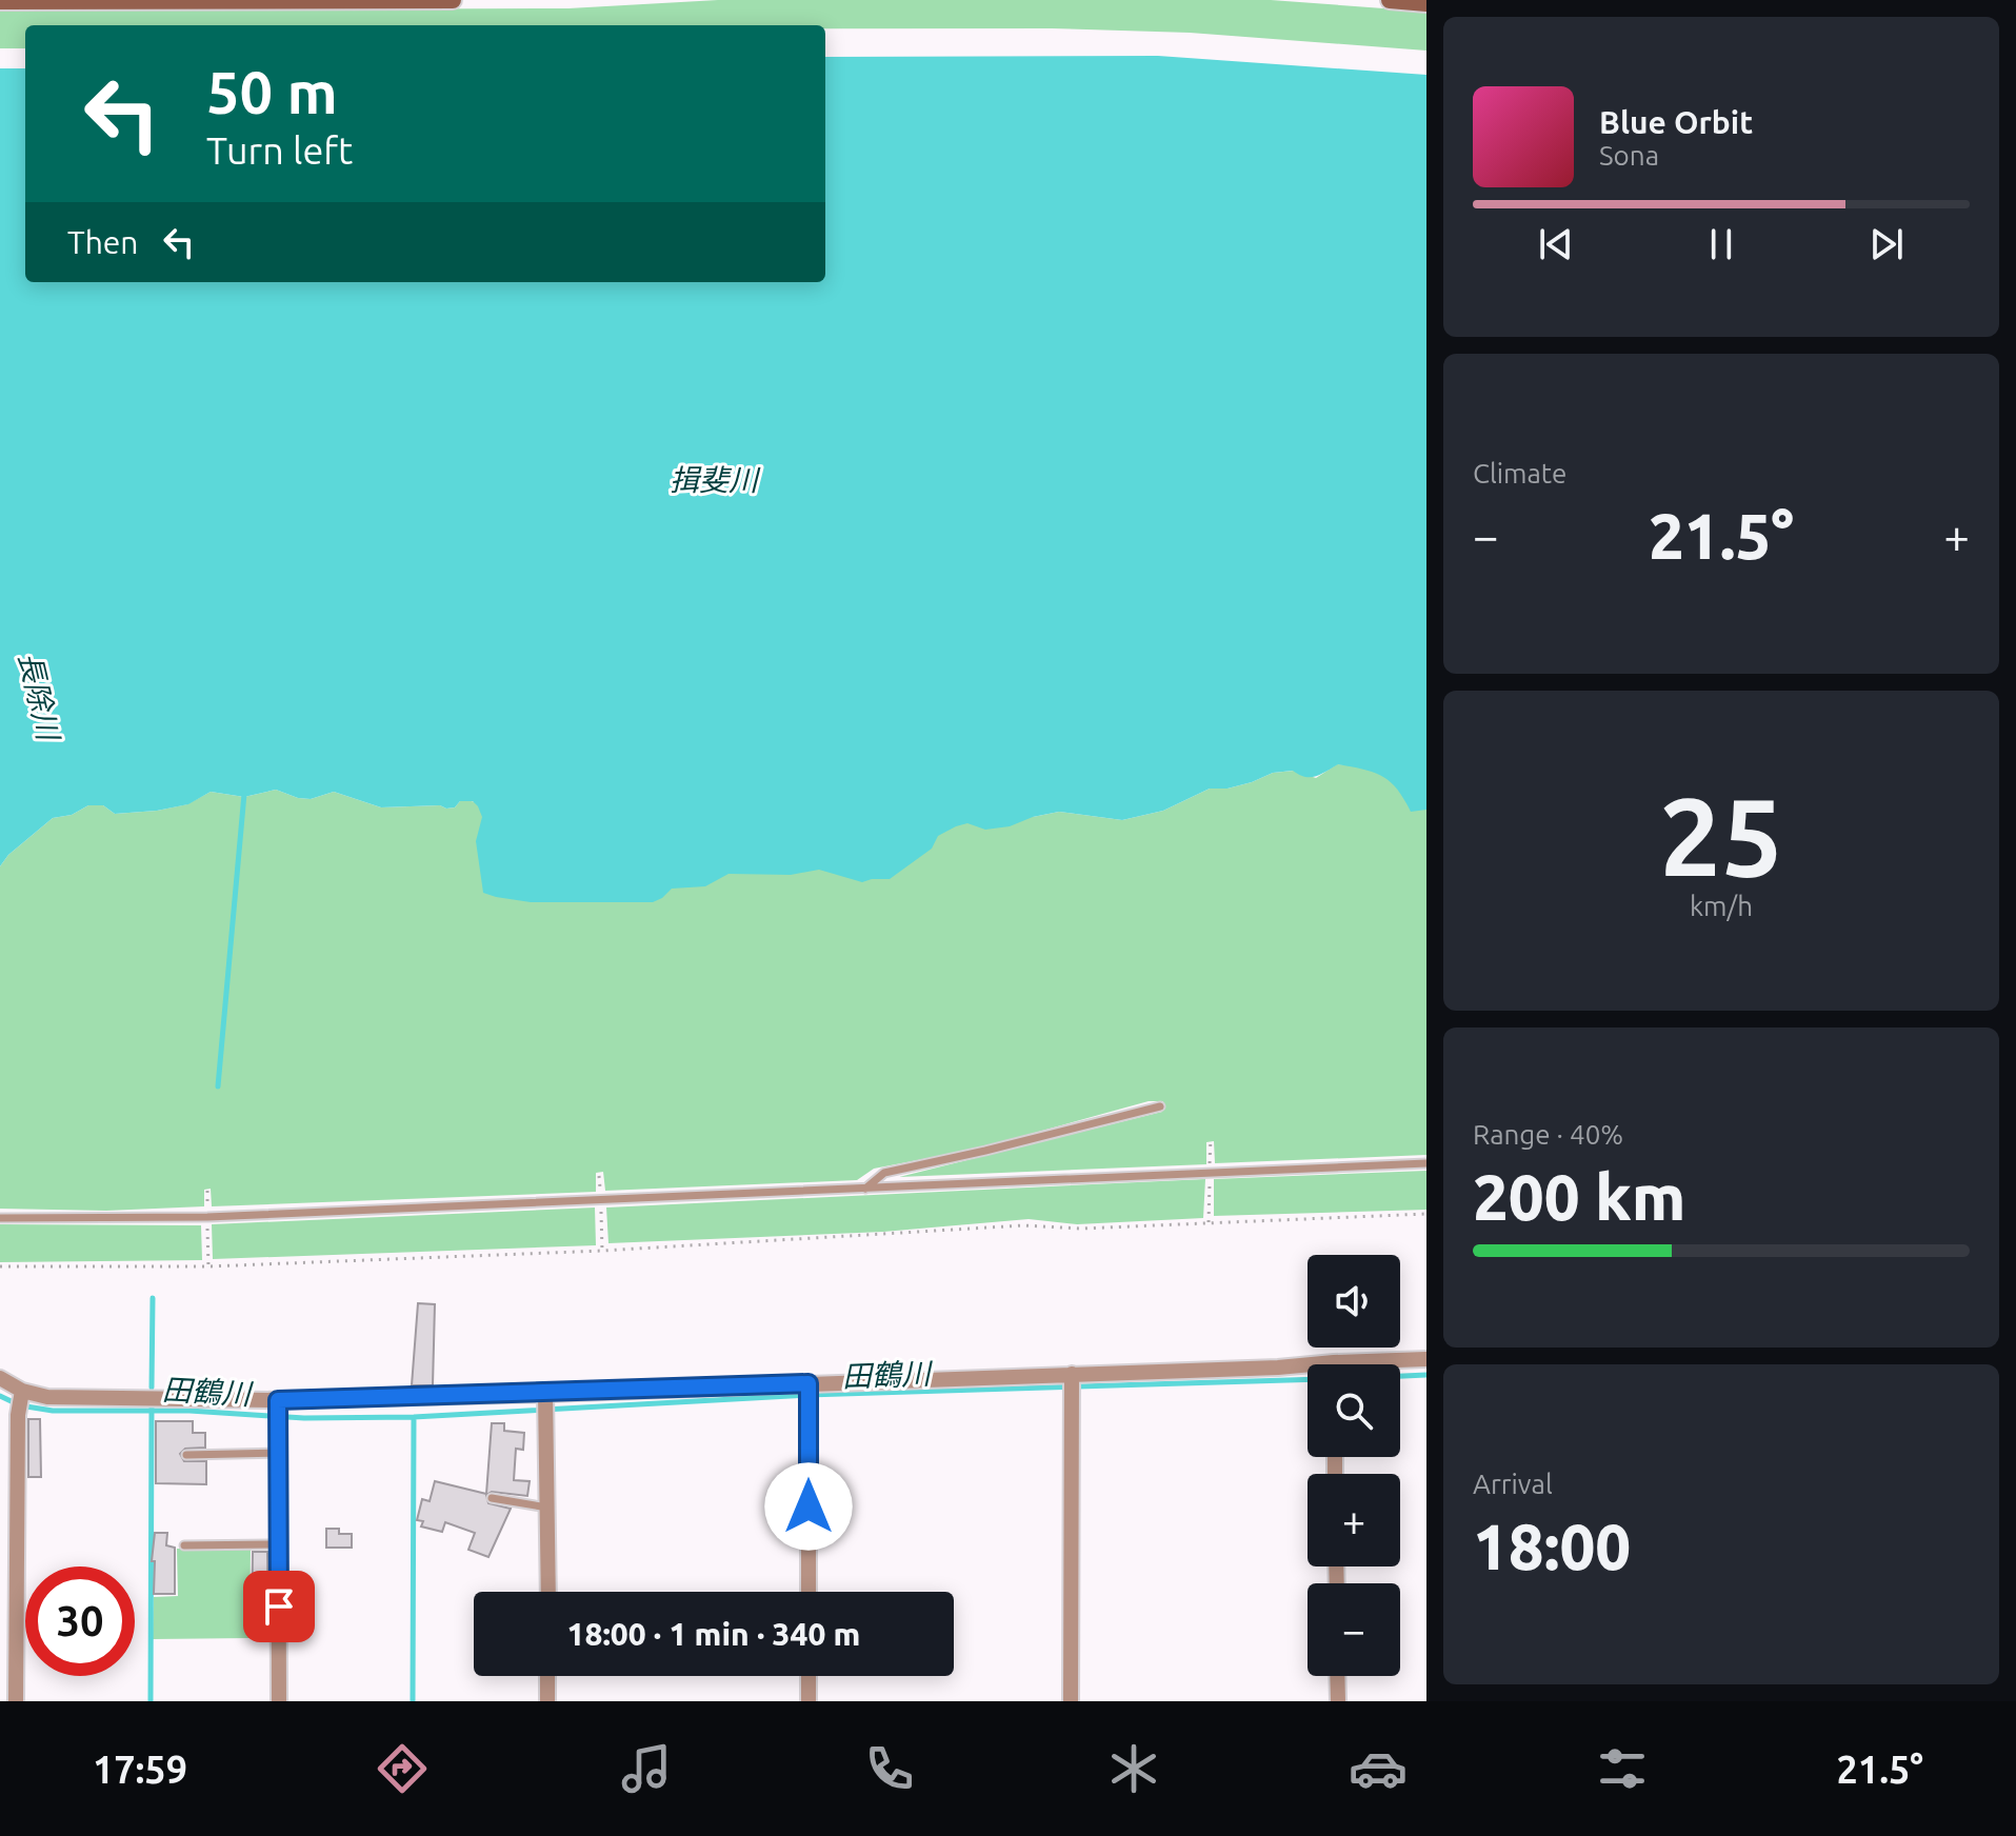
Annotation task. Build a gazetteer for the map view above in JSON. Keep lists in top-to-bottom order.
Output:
{
  "water": ["揖斐川", "長除川", "田鶴川"],
  "page": {
    "turn": ["50 m", "Turn left"],
    "song": ["Blue Orbit", "Sona"],
    "then": "Then",
    "tile": [
      "Climate",
      ["25", "km/h"],
      ["Range · 40%", "200 km"],
      ["Arrival", "18:00"]
    ],
    "heat": ["−", "21.5°", "+"],
    "map_buttons": ["+", "−"],
    "limit": "30",
    "trip": "18:00 · 1 min · 340 m",
    "tabs": ["17:59", "21.5°"]
  }
}
